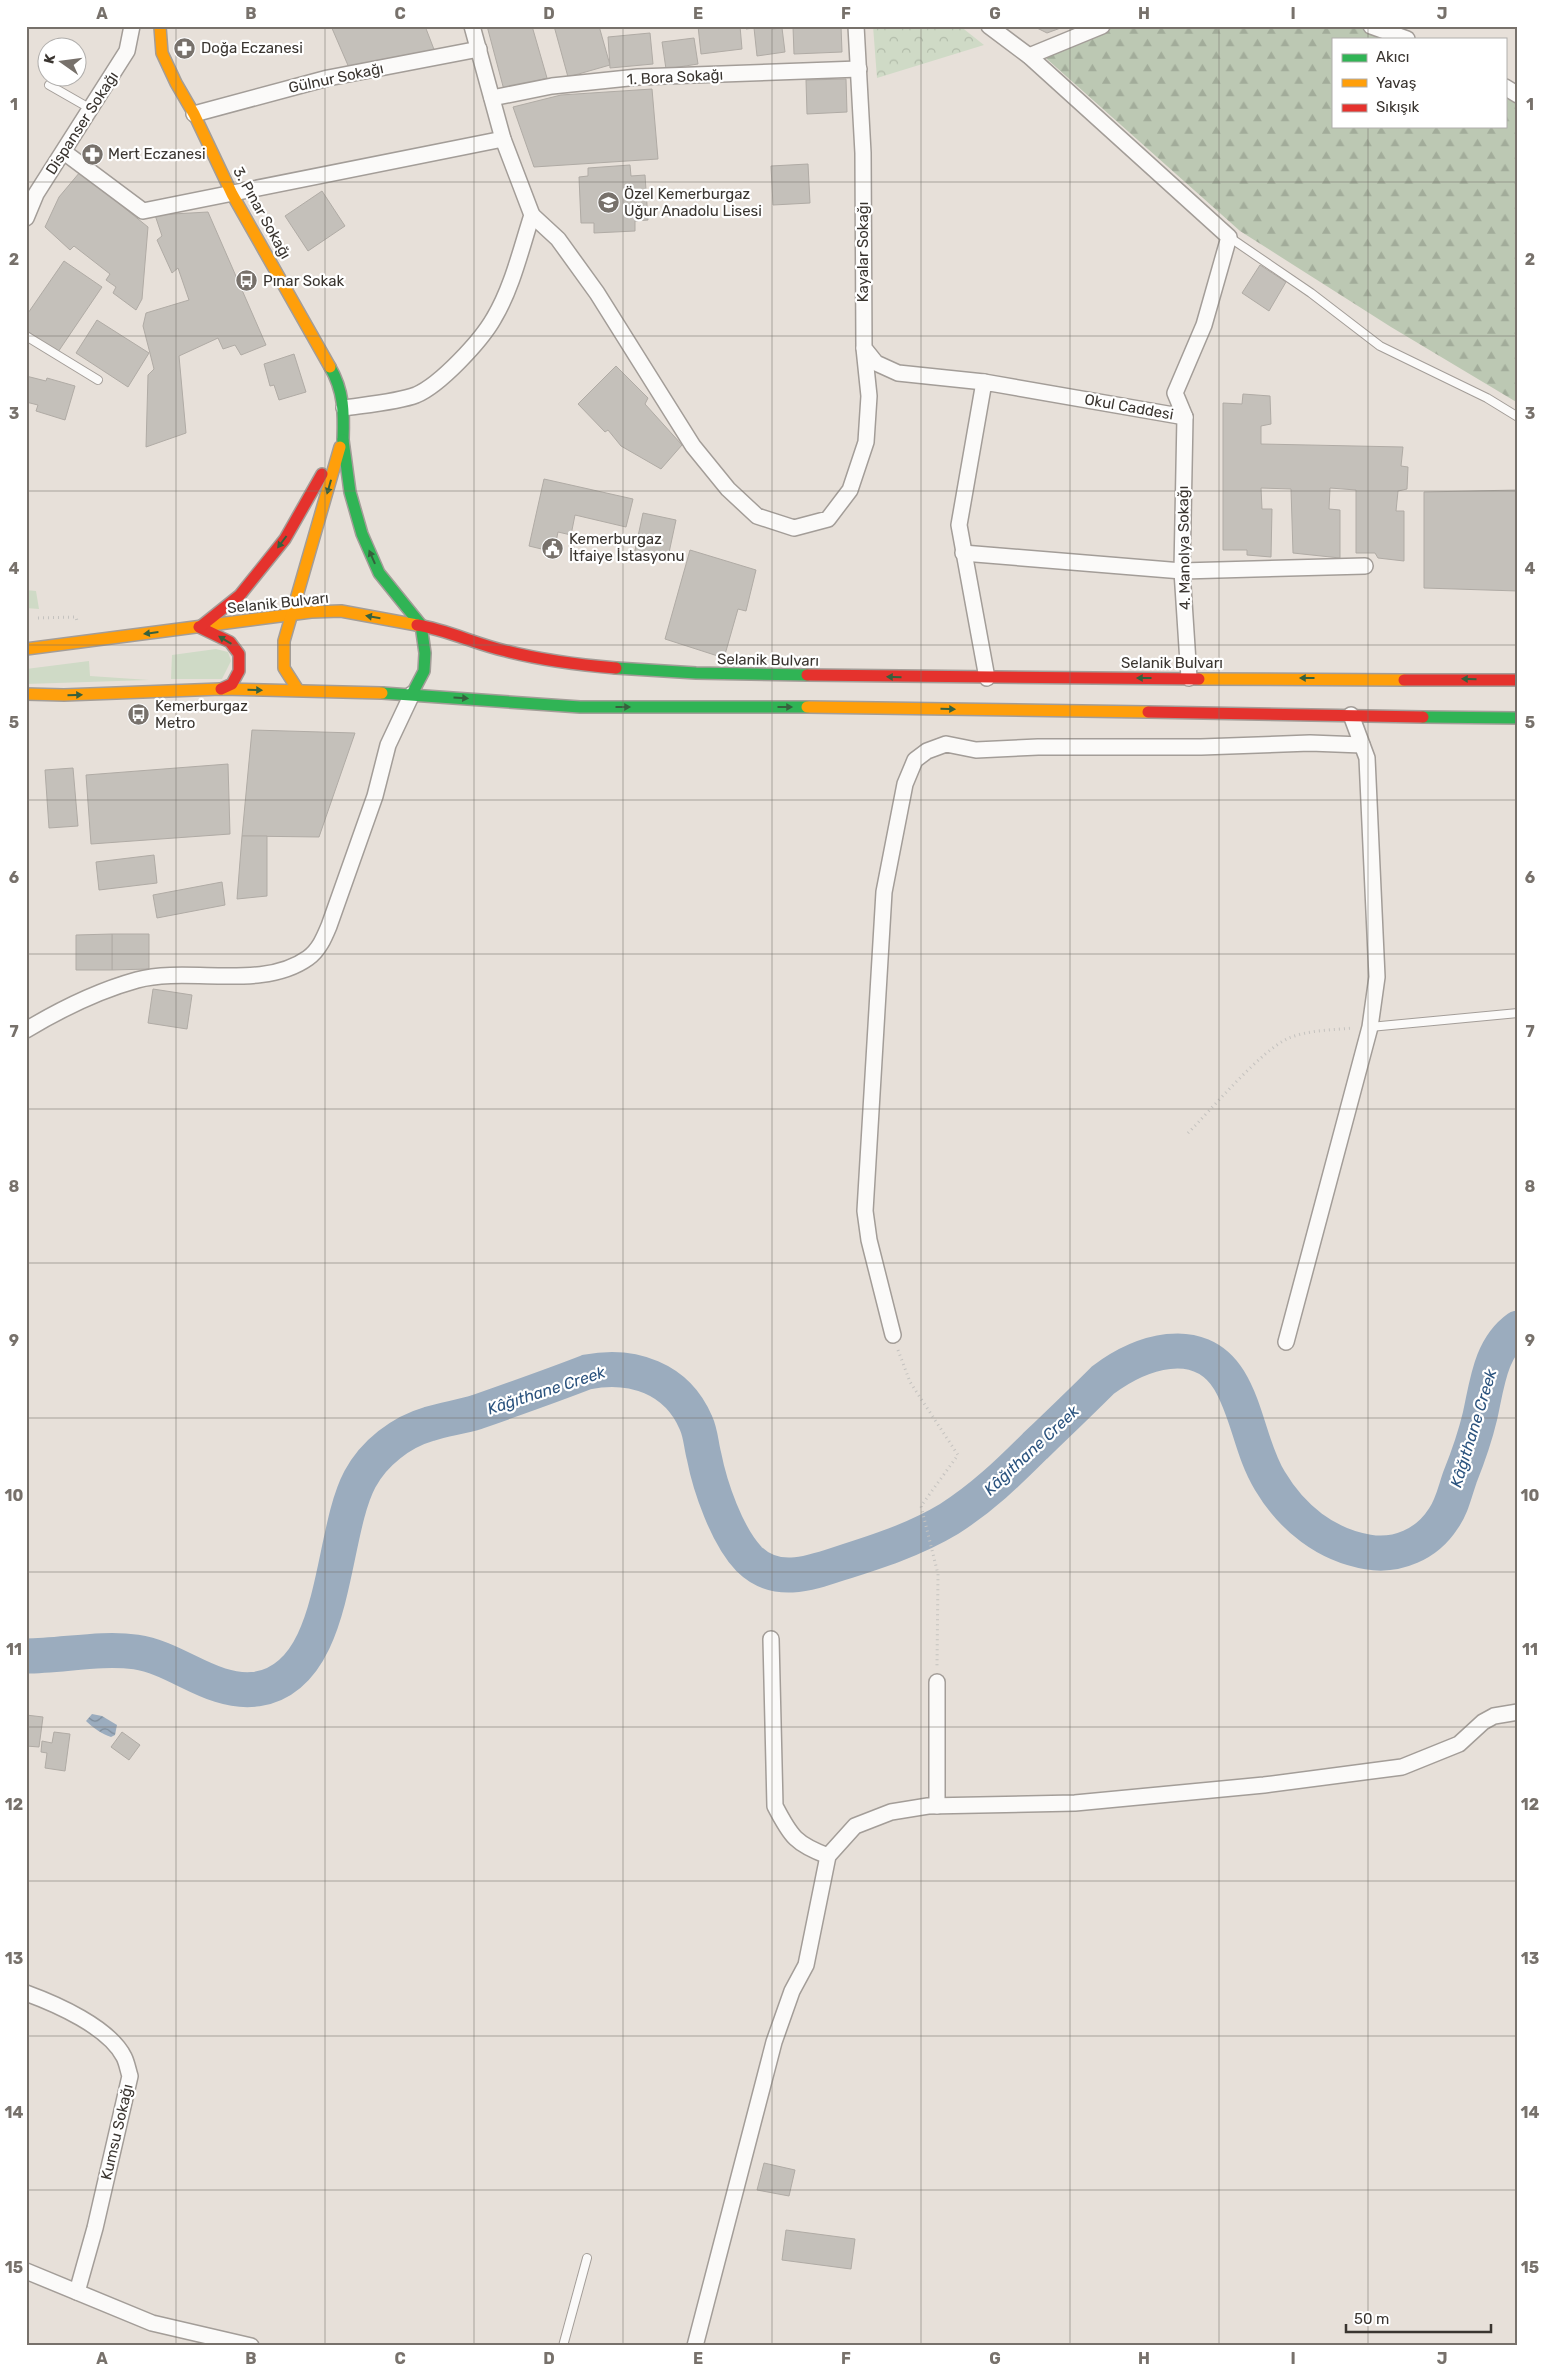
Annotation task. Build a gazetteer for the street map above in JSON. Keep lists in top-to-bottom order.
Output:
{
  "streets": {
    "main road": ["3. Pınar Sokağı", "Selanik Bulvarı"],
    "street": [
      "1. Bora Sokağı",
      "Gülnur Sokağı",
      "Dispanser Sokağı",
      "Kayalar Sokağı",
      "Okul Caddesi",
      "4. Manolya Sokağı",
      "Kumsu Sokağı"
    ]
  },
  "crossings": [
    ["1. Bora Sokağı", "Kayalar Sokağı"],
    ["Gülnur Sokağı", "3. Pınar Sokağı"],
    ["Okul Caddesi", "4. Manolya Sokağı"],
    ["4. Manolya Sokağı", "Selanik Bulvarı"]
  ],
  "water": ["Kâğıthane Creek"],
  "places": {
    "pharmacy": ["Doğa Eczanesi", "Mert Eczanesi"],
    "school or university": ["Özel Kemerburgaz Uğur Anadolu Lisesi"],
    "bus stop": ["Pınar Sokak", "Kemerburgaz Metro"],
    "public building": ["Kemerburgaz İtfaiye İstasyonu"]
  },
  "legend": ["Akıcı", "Yavaş", "Sıkışık"],
  "scale_bar": "50 m",
  "north": "left",
  "grid": {
    "columns": [
      "A",
      "B",
      "C",
      "D",
      "E",
      "F",
      "G",
      "H",
      "I",
      "J"
    ],
    "rows": [
      "1",
      "2",
      "3",
      "4",
      "5",
      "6",
      "7",
      "8",
      "9",
      "10",
      "11",
      "12",
      "13",
      "14",
      "15"
    ]
  }
}
